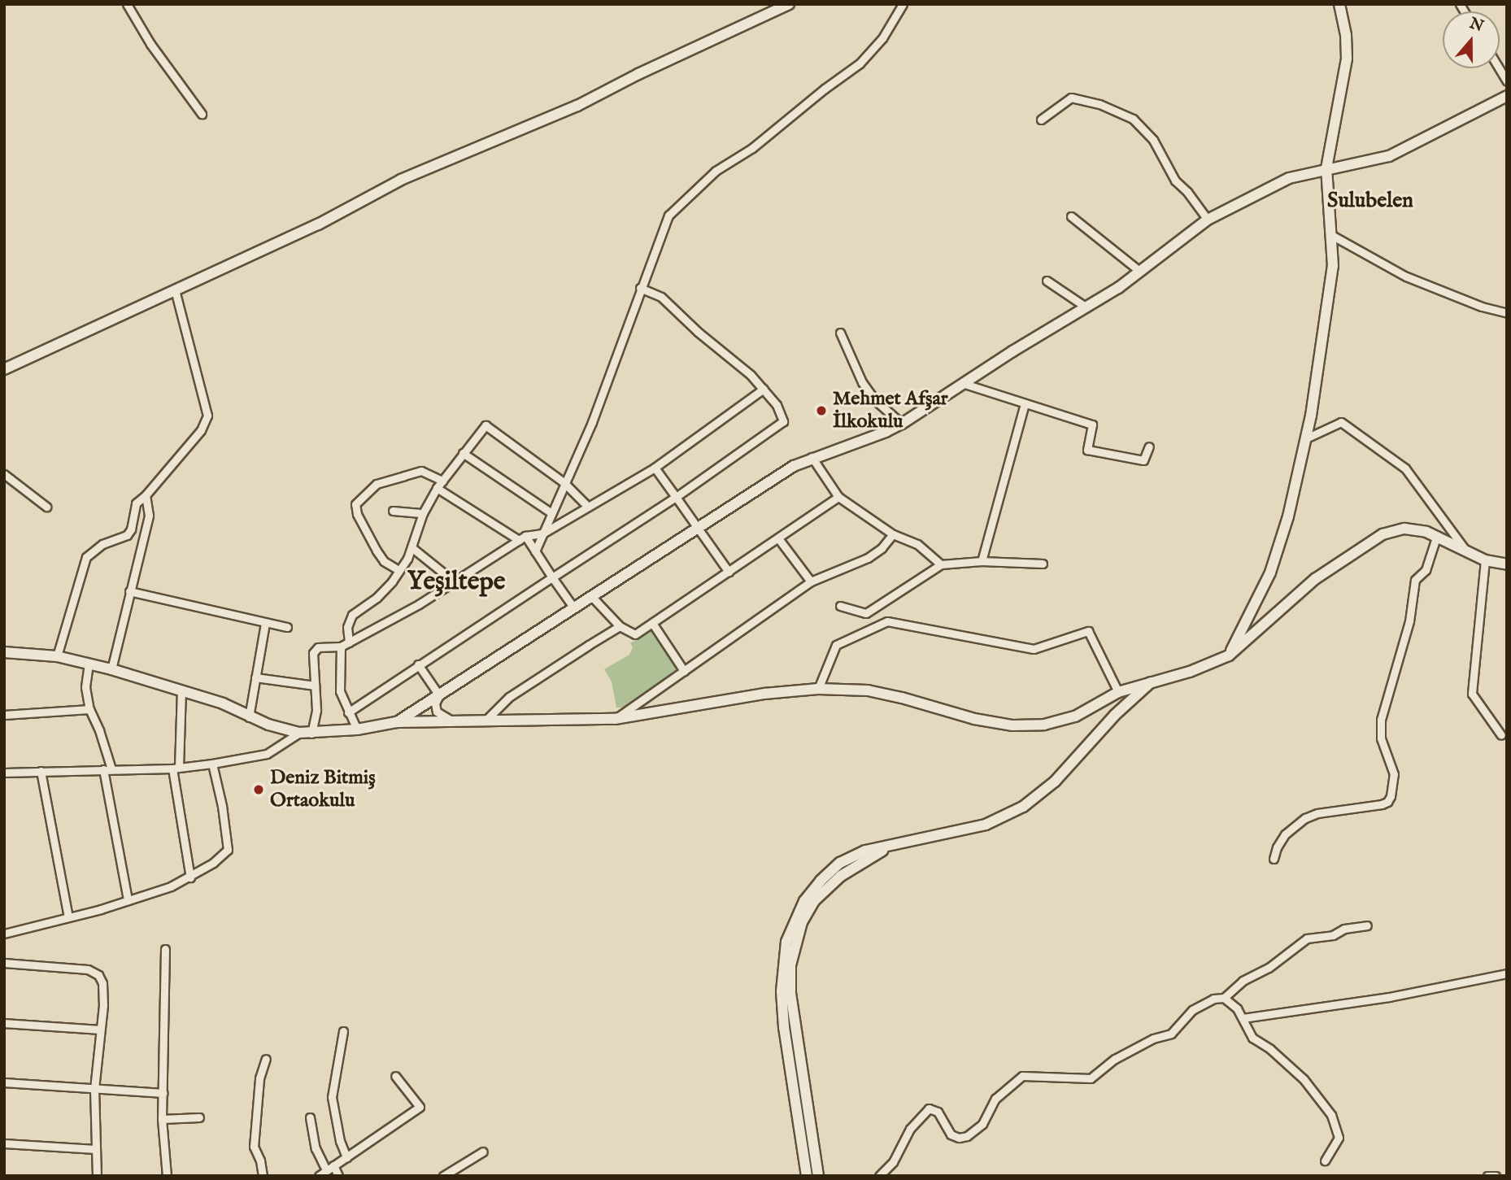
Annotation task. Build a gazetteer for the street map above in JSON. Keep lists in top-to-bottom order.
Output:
{
  "districts": ["Sulubelen", "Yeşiltepe"],
  "places": ["Mehmet Afşar İlkokulu", "Deniz Bitmiş Ortaokulu"],
  "north": "top"
}
